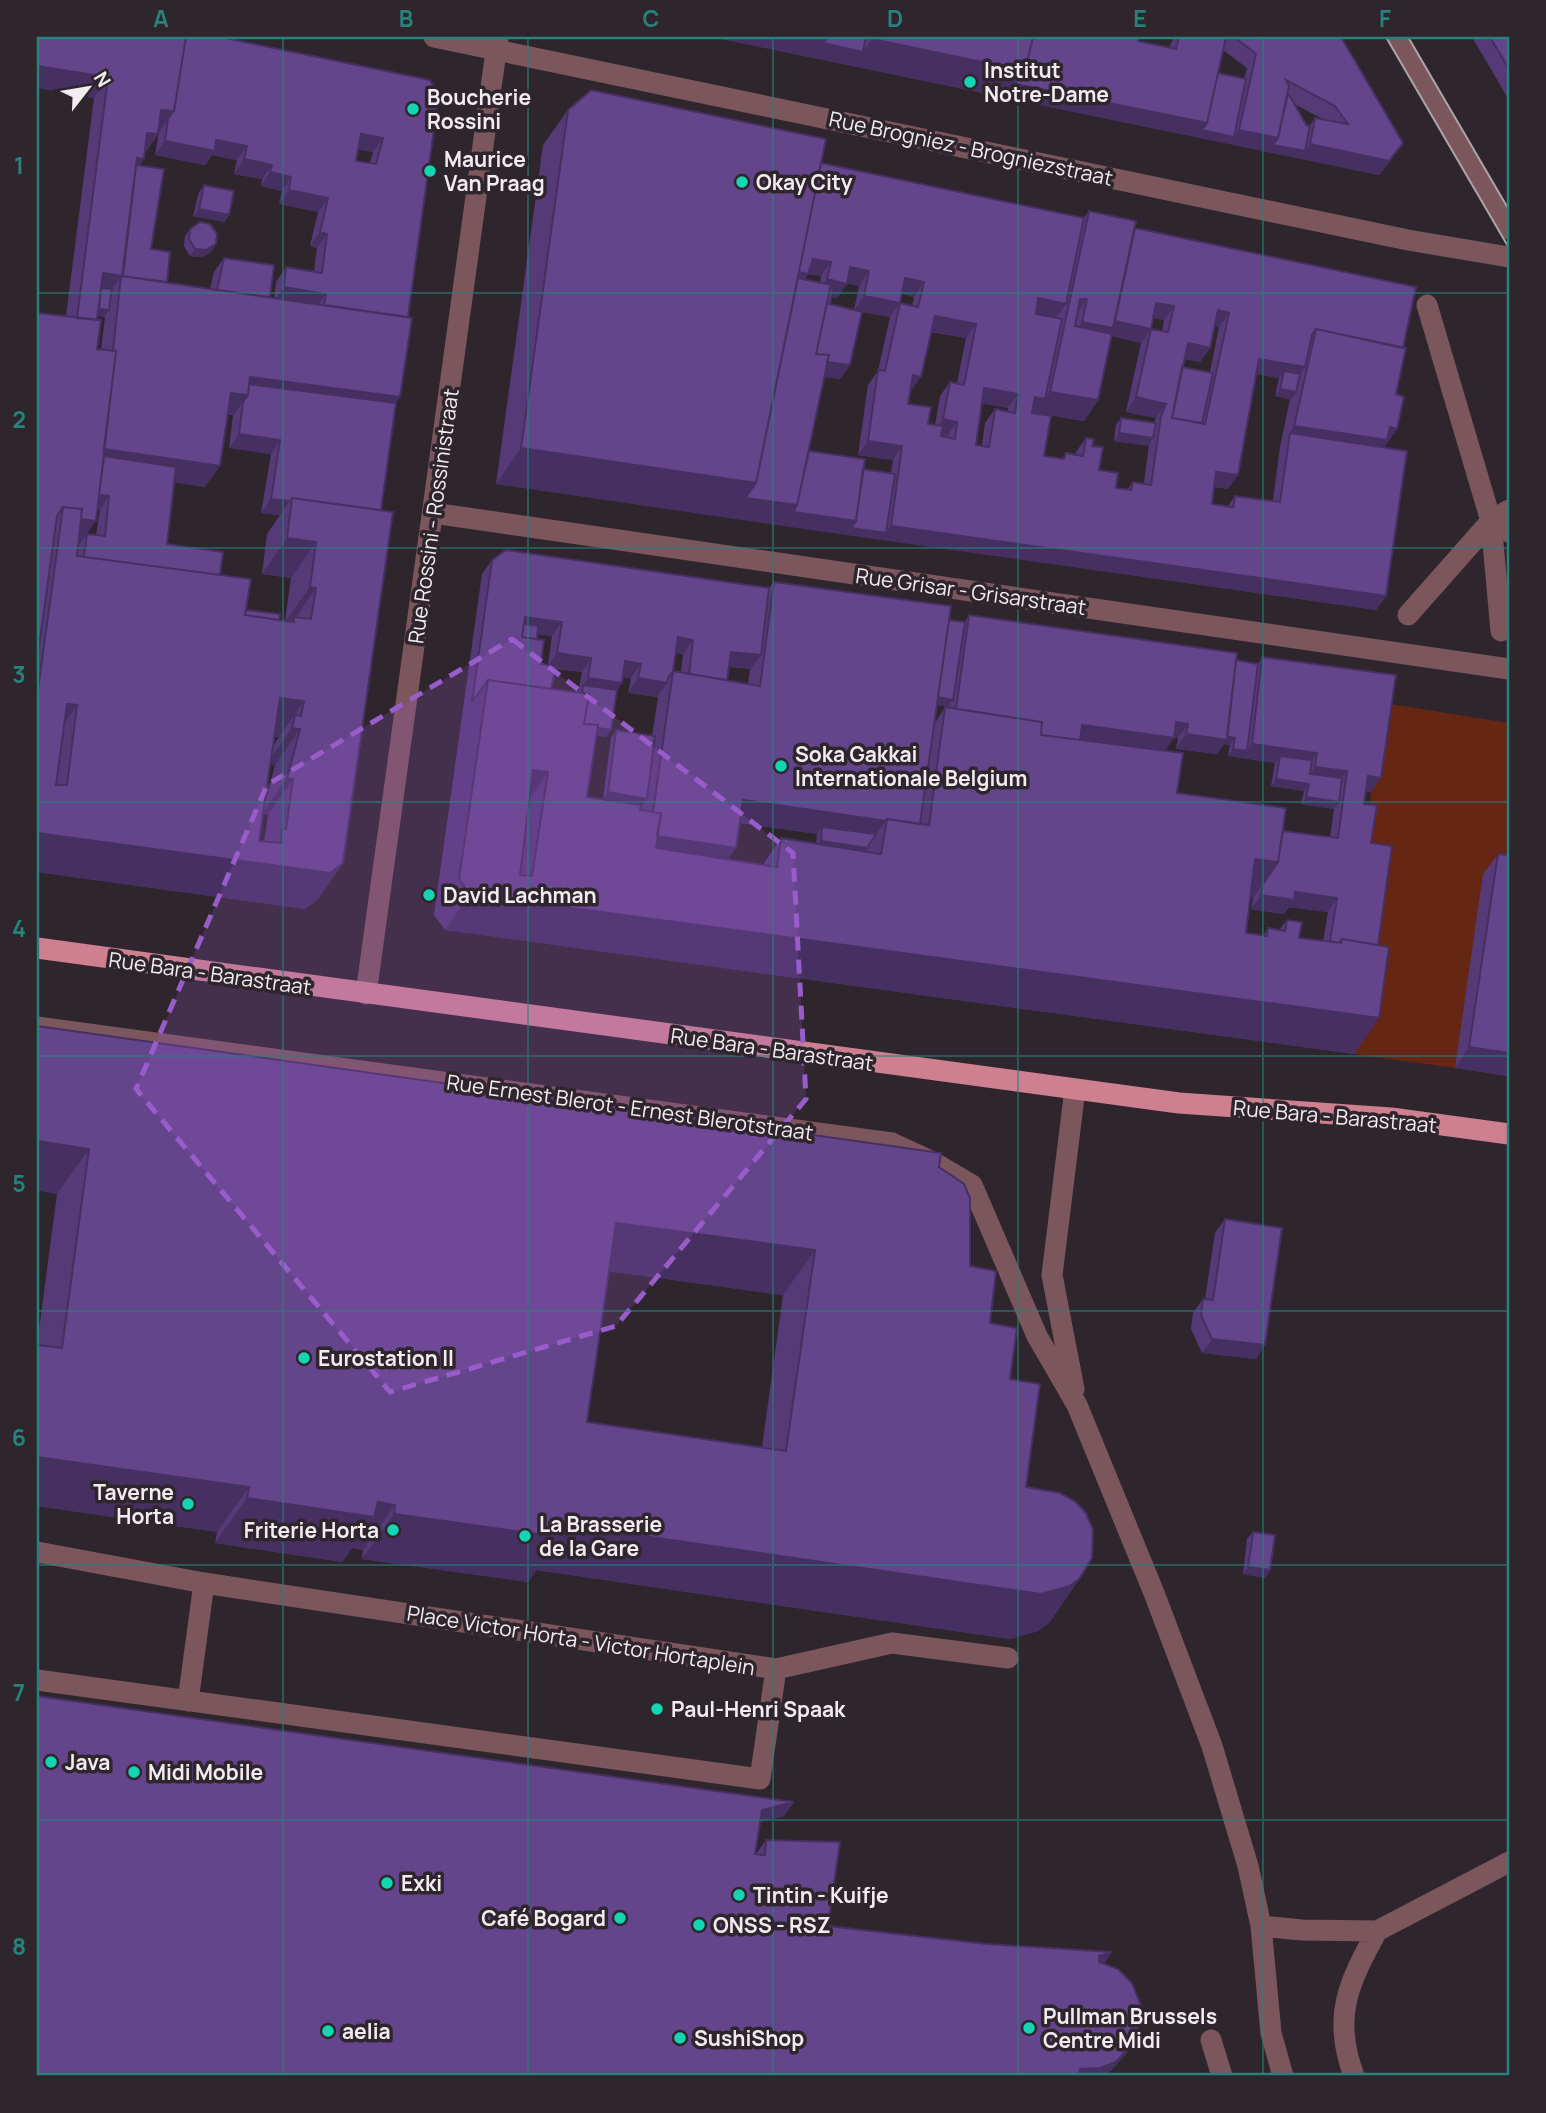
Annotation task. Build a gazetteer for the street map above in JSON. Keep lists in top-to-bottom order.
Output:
{
  "streets": {
    "main road": ["Rue Bara - Barastraat"],
    "street": [
      "Rue Brogniez - Brogniezstraat",
      "Rue Rossini - Rossinistraat",
      "Rue Grisar - Grisarstraat",
      "Rue Ernest Blerot - Ernest Blerotstraat",
      "Place Victor Horta - Victor Hortaplein"
    ]
  },
  "crossings": [
    ["Rue Brogniez - Brogniezstraat", "Rue Rossini - Rossinistraat"],
    ["Rue Rossini - Rossinistraat", "Rue Grisar - Grisarstraat"],
    ["Rue Rossini - Rossinistraat", "Rue Bara - Barastraat"],
    ["Rue Bara - Barastraat", "Rue Ernest Blerot - Ernest Blerotstraat"]
  ],
  "places": [
    "Institut Notre-Dame",
    "Boucherie Rossini",
    "Maurice Van Praag",
    "Okay City",
    "Soka Gakkai Internationale Belgium",
    "David Lachman",
    "Eurostation II",
    "Taverne Horta",
    "Friterie Horta",
    "La Brasserie de la Gare",
    "Paul-Henri Spaak",
    "Java",
    "Midi Mobile",
    "Exki",
    "Tintin - Kuifje",
    "Café Bogard",
    "ONSS - RSZ",
    "Pullman Brussels Centre Midi",
    "aelia",
    "SushiShop"
  ],
  "north": "top right",
  "grid": {
    "columns": [
      "A",
      "B",
      "C",
      "D",
      "E",
      "F"
    ],
    "rows": [
      "1",
      "2",
      "3",
      "4",
      "5",
      "6",
      "7",
      "8"
    ]
  }
}
